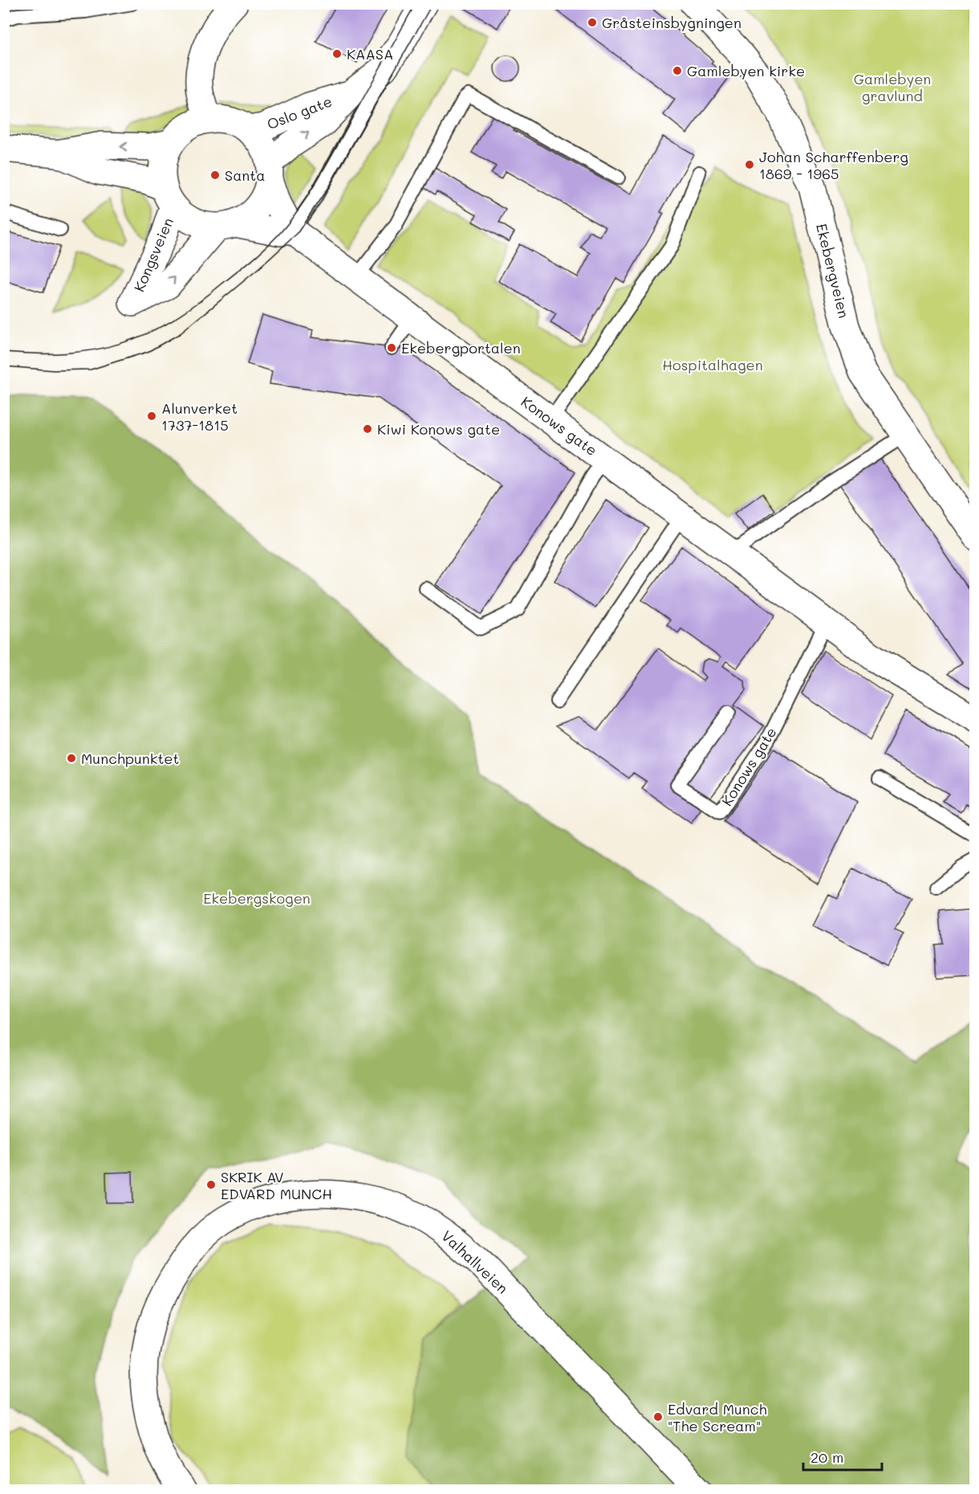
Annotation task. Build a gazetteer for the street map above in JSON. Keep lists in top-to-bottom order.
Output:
{
  "streets": {
    "street": [
      "Oslo gate",
      "Kongsveien",
      "Ekebergveien",
      "Konows gate",
      "Valhallveien"
    ]
  },
  "crossings": [
    ["Oslo gate", "Kongsveien"],
    ["Oslo gate", "Konows gate"],
    ["Kongsveien", "Konows gate"]
  ],
  "parks": ["Gamlebyen gravlund", "Hospitalhagen", "Ekebergskogen"],
  "places": [
    "Gråsteinsbygningen",
    "KAASA",
    "Gamlebyen kirke",
    "Johan Scharffenberg 1869 - 1965",
    "Santa",
    "Ekebergportalen",
    "Alunverket 1737-1815",
    "Kiwi Konows gate",
    "Munchpunktet",
    "SKRIK AV EDVARD MUNCH",
    "Edvard Munch \"The Scream\""
  ],
  "scale_bar": "20 m"
}
